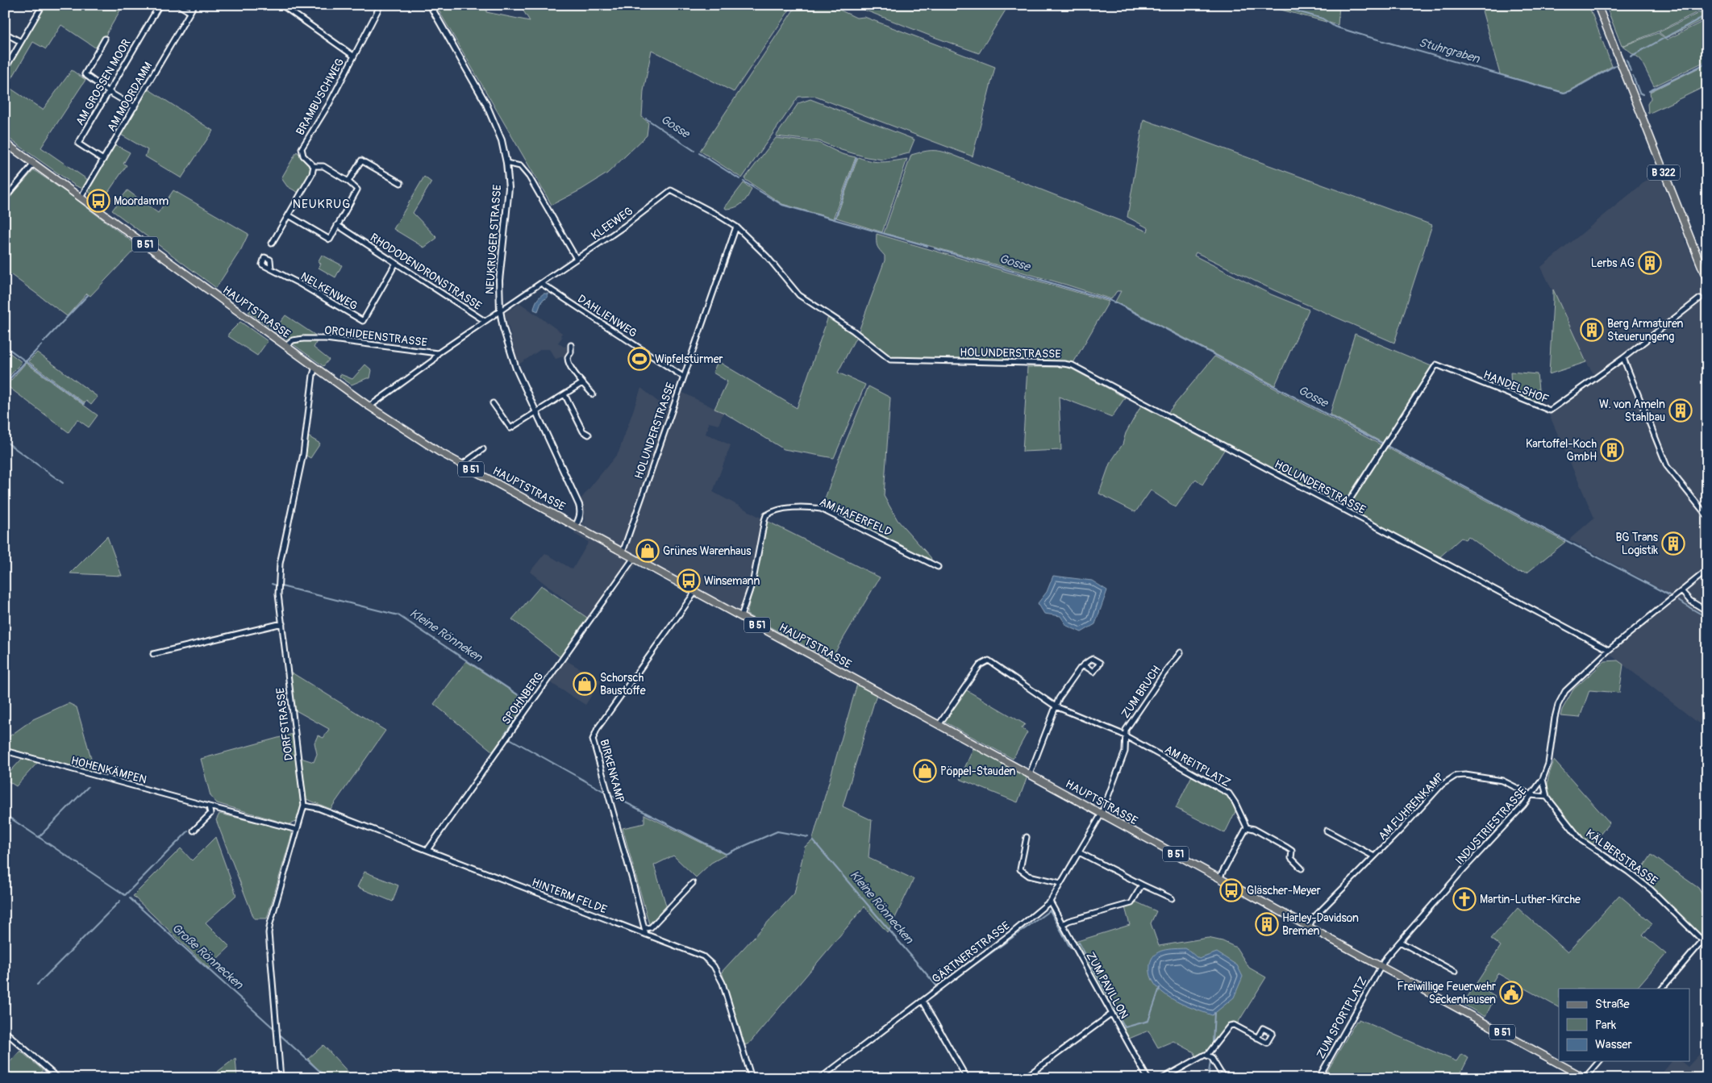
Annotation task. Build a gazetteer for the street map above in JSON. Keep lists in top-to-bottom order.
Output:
{
  "streets": {
    "main road": ["B 322", "B 51", "HAUPTSTRASSE"],
    "street": [
      "AM GROSSEN MOOR",
      "AM MOORDAMM",
      "BRAMBUSCHWEG",
      "KLEEWEG",
      "NEUKRUGER STRASSE",
      "RHODODENDRONSTRASSE",
      "NELKENWEG",
      "DAHLIENWEG",
      "ORCHIDEENSTRASSE",
      "HOLUNDERSTRASSE",
      "HANDELSHOF",
      "AM HAFERFELD",
      "ZUM BRUCH",
      "SPOHNBERG",
      "DORFSTRASSE",
      "AM REITPLATZ",
      "HOHENKÄMPEN",
      "BIRKENKAMP",
      "AM FUHRENKAMP",
      "INDUSTRIESTRASSE",
      "KÄLBERSTRASSE",
      "HINTERM FELDE",
      "GÄRTNERSTRASSE",
      "ZUM PAVILLON",
      "ZUM SPORTPLATZ"
    ]
  },
  "crossings": [
    ["AM GROSSEN MOOR", "AM MOORDAMM"],
    ["AM MOORDAMM", "HAUPTSTRASSE"],
    ["KLEEWEG", "NEUKRUGER STRASSE"],
    ["KLEEWEG", "DAHLIENWEG"],
    ["KLEEWEG", "ORCHIDEENSTRASSE"],
    ["KLEEWEG", "HOLUNDERSTRASSE"],
    ["NEUKRUGER STRASSE", "HAUPTSTRASSE"],
    ["NEUKRUGER STRASSE", "ORCHIDEENSTRASSE"],
    ["RHODODENDRONSTRASSE", "NELKENWEG"],
    ["RHODODENDRONSTRASSE", "ORCHIDEENSTRASSE"],
    ["HAUPTSTRASSE", "ORCHIDEENSTRASSE"],
    ["HAUPTSTRASSE", "HOLUNDERSTRASSE"],
    ["HAUPTSTRASSE", "AM HAFERFELD"],
    ["HAUPTSTRASSE", "ZUM BRUCH"],
    ["HAUPTSTRASSE", "SPOHNBERG"],
    ["HAUPTSTRASSE", "DORFSTRASSE"],
    ["HAUPTSTRASSE", "AM REITPLATZ"],
    ["HAUPTSTRASSE", "BIRKENKAMP"],
    ["HAUPTSTRASSE", "AM FUHRENKAMP"],
    ["HAUPTSTRASSE", "INDUSTRIESTRASSE"],
    ["HAUPTSTRASSE", "GÄRTNERSTRASSE"],
    ["HAUPTSTRASSE", "ZUM SPORTPLATZ"],
    ["DAHLIENWEG", "HOLUNDERSTRASSE"],
    ["HOLUNDERSTRASSE", "HANDELSHOF"],
    ["HOLUNDERSTRASSE", "INDUSTRIESTRASSE"],
    ["ZUM BRUCH", "AM REITPLATZ"],
    ["ZUM BRUCH", "GÄRTNERSTRASSE"],
    ["SPOHNBERG", "HINTERM FELDE"],
    ["DORFSTRASSE", "HOHENKÄMPEN"],
    ["DORFSTRASSE", "HINTERM FELDE"],
    ["BIRKENKAMP", "HINTERM FELDE"],
    ["AM FUHRENKAMP", "INDUSTRIESTRASSE"],
    ["INDUSTRIESTRASSE", "KÄLBERSTRASSE"],
    ["INDUSTRIESTRASSE", "ZUM SPORTPLATZ"],
    ["GÄRTNERSTRASSE", "ZUM PAVILLON"]
  ],
  "districts": ["NEUKRUG"],
  "water": [
    "Stuhrgraben",
    "Gosse",
    "Kleine Rönneken",
    "Kleine Rönnecken",
    "Große Rönnecken"
  ],
  "places": {
    "bus stop": ["Moordamm", "Winsemann", "Gläscher-Meyer"],
    "building": [
      "Lerbs AG",
      "Berg Armaturen Steuerungeng",
      "W. von Ameln Stahlbau",
      "Kartoffel-Koch GmbH",
      "BG Trans Logistik",
      "Harley-Davidson Bremen"
    ],
    "sports": ["Wipfelstürmer"],
    "shop": ["Grünes Warenhaus", "Schorsch Baustoffe", "Pöppel-Stauden"],
    "church": ["Martin-Luther-Kirche"],
    "public building": ["Freiwillige Feuerwehr Seckenhausen"]
  },
  "legend": ["Straße", "Park", "Wasser"]
}
